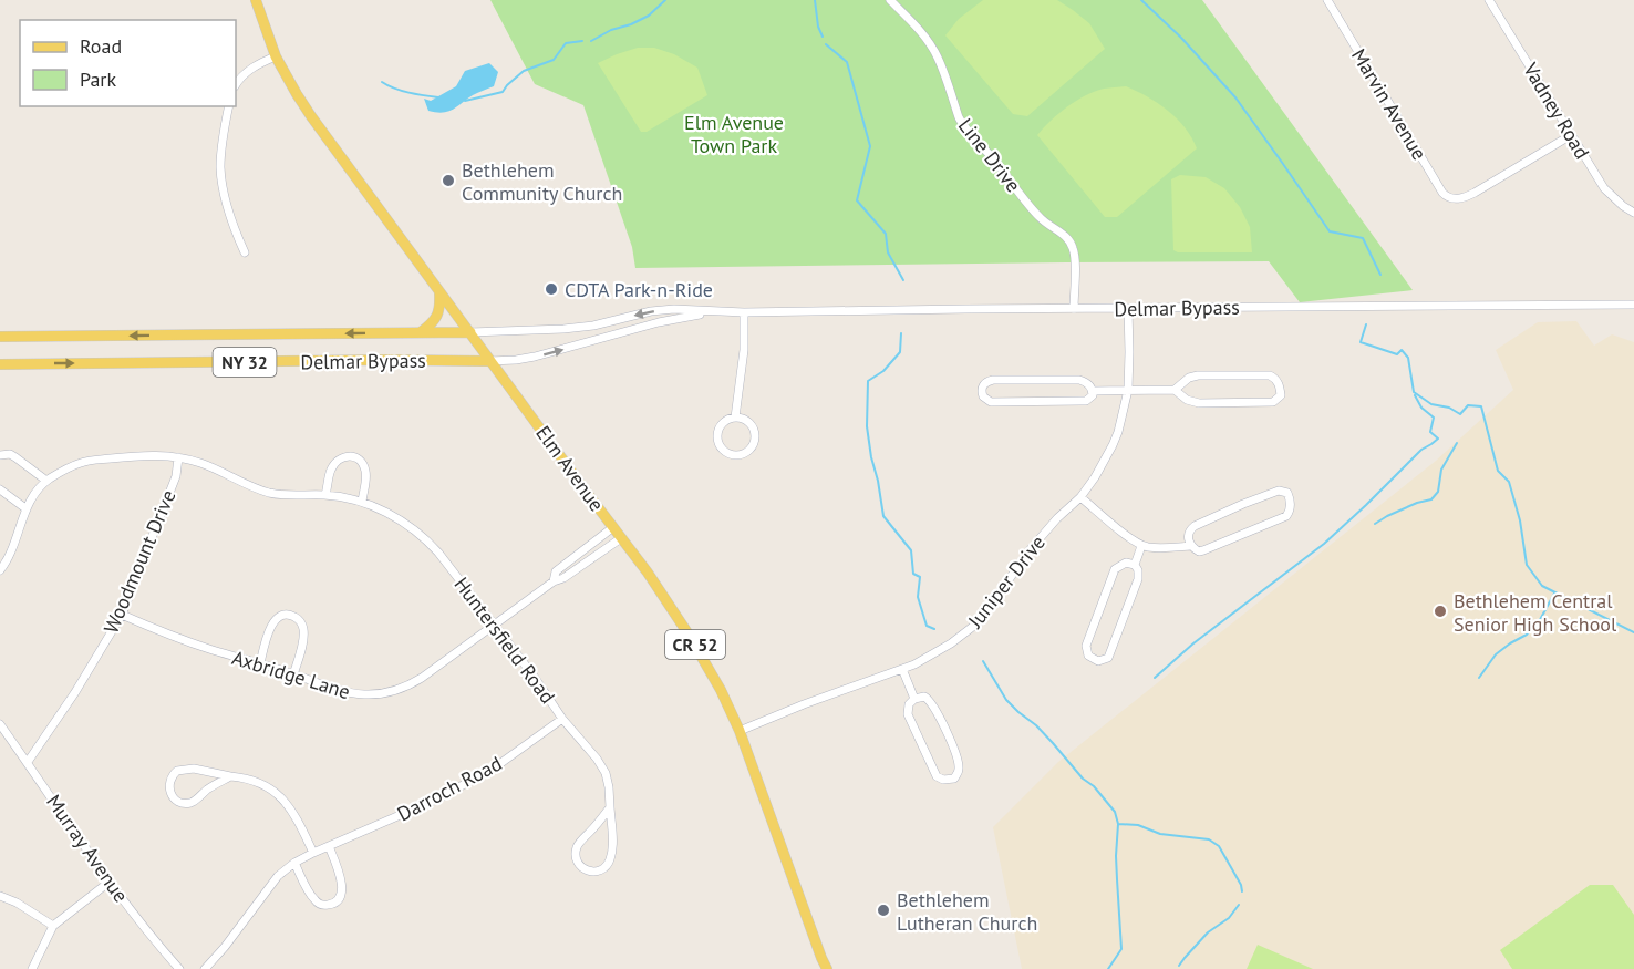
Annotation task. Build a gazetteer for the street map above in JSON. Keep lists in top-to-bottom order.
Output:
{
  "streets": {
    "main road": [
      "Delmar Bypass",
      "NY 32",
      "Elm Avenue",
      "CR 52"
    ],
    "street": [
      "Marvin Avenue",
      "Vadney Road",
      "Line Drive",
      "Woodmount Drive",
      "Juniper Drive",
      "Huntersfield Road",
      "Axbridge Lane",
      "Darroch Road",
      "Murray Avenue"
    ]
  },
  "crossings": [
    ["Marvin Avenue", "Vadney Road"],
    ["Line Drive", "Delmar Bypass"],
    ["Delmar Bypass", "Elm Avenue"],
    ["Delmar Bypass", "Juniper Drive"],
    ["Elm Avenue", "Juniper Drive"],
    ["Elm Avenue", "Axbridge Lane"],
    ["Woodmount Drive", "Huntersfield Road"],
    ["Woodmount Drive", "Axbridge Lane"],
    ["Woodmount Drive", "Murray Avenue"],
    ["Huntersfield Road", "Axbridge Lane"],
    ["Huntersfield Road", "Darroch Road"]
  ],
  "parks": ["Elm Avenue Town Park"],
  "places": [
    "Bethlehem Community Church",
    "CDTA Park-n-Ride",
    "Bethlehem Central Senior High School",
    "Bethlehem Lutheran Church"
  ],
  "legend": ["Road", "Park"]
}
